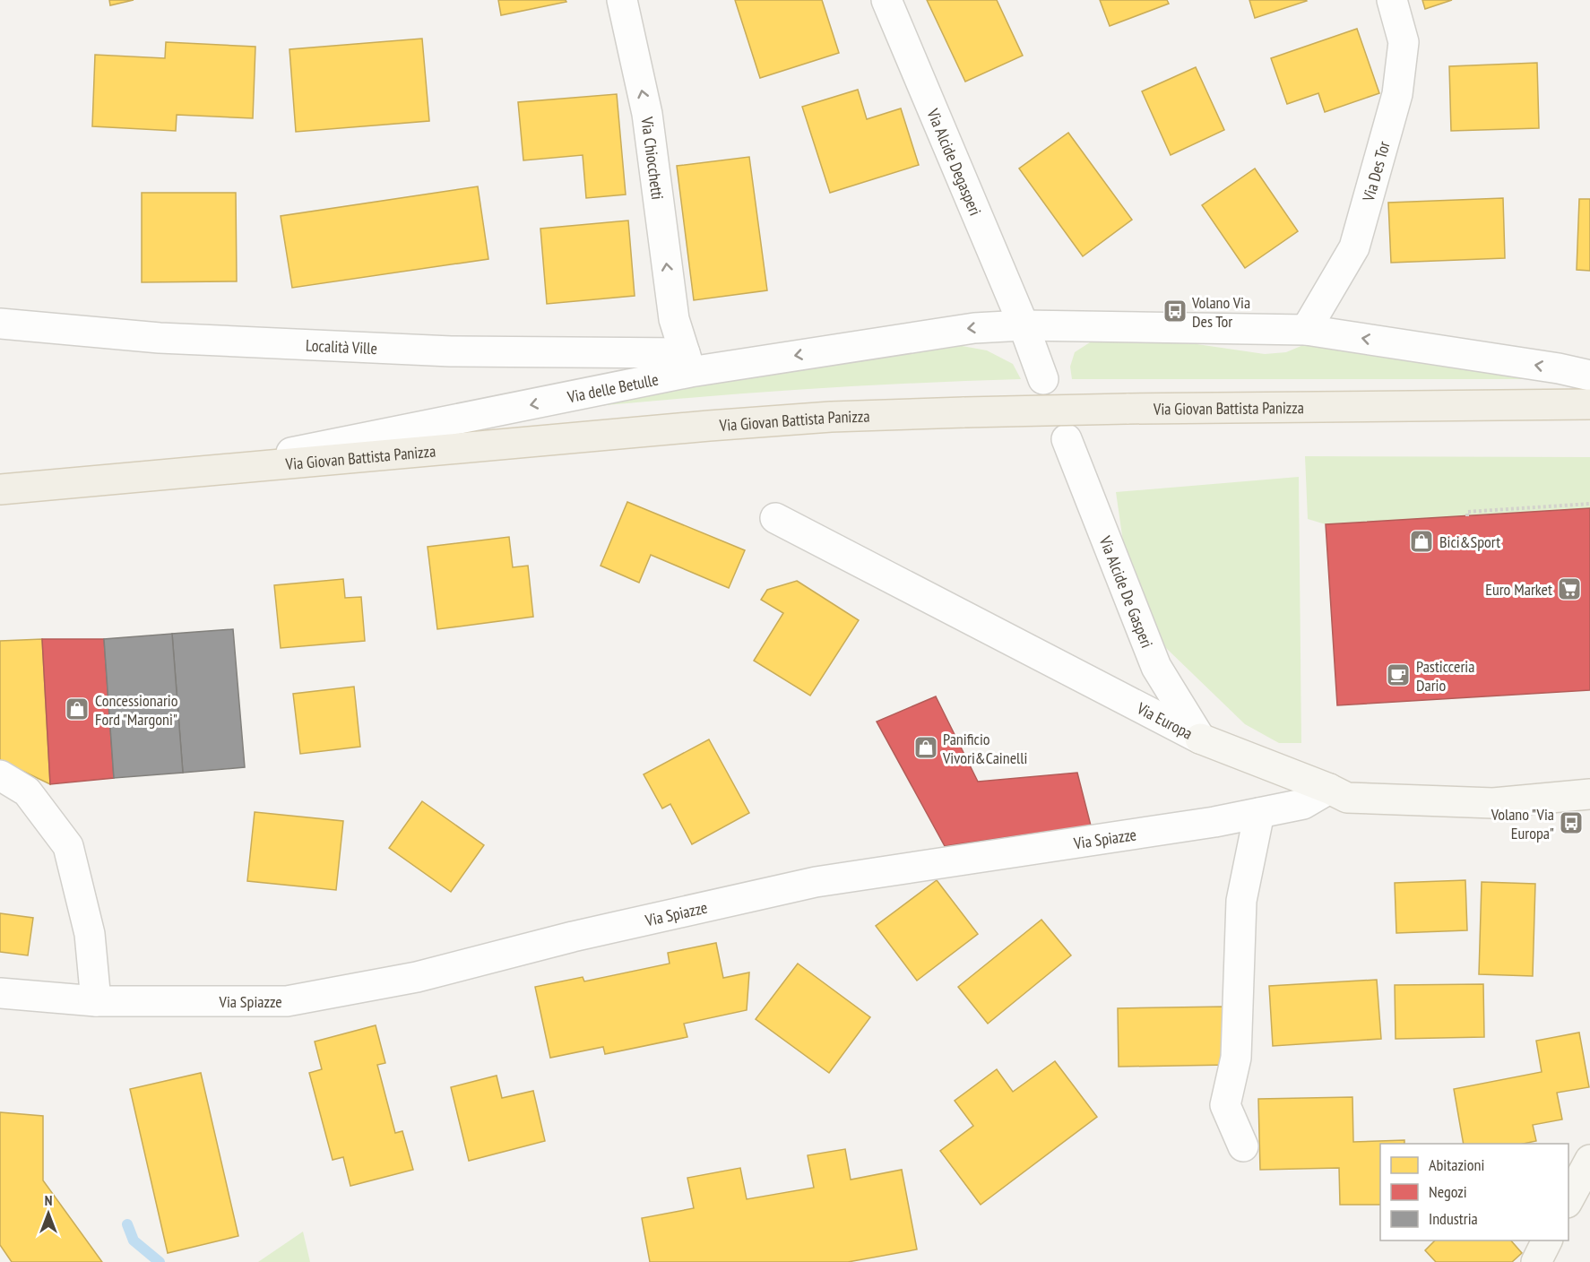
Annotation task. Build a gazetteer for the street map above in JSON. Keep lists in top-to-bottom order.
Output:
{
  "streets": {
    "main road": ["Via Giovan Battista Panizza"],
    "street": [
      "Via Chiocchetti",
      "Via Alcide Degasperi",
      "Via Des Tor",
      "Località Ville",
      "Via delle Betulle",
      "Via Alcide De Gasperi",
      "Via Europa",
      "Via Spiazze"
    ]
  },
  "crossings": [
    ["Via Chiocchetti", "Località Ville"],
    ["Via Chiocchetti", "Via delle Betulle"],
    ["Via Alcide Degasperi", "Via delle Betulle"],
    ["Via Des Tor", "Via delle Betulle"],
    ["Località Ville", "Via delle Betulle"],
    ["Via delle Betulle", "Via Giovan Battista Panizza"],
    ["Via Alcide De Gasperi", "Via Europa"],
    ["Via Europa", "Via Spiazze"]
  ],
  "one_way": ["Via Chiocchetti", "Via delle Betulle"],
  "places": {
    "bus stop": ["Volano Via Des Tor", "Volano \"Via Europa\""],
    "shop": ["Bici&Sport", "Concessionario Ford \"Margoni\"", "Panificio Vivori&Cainelli"],
    "supermarket": ["Euro Market"],
    "cafe": ["Pasticceria Dario"]
  },
  "legend": ["Abitazioni", "Negozi", "Industria"],
  "north": "top"
}
